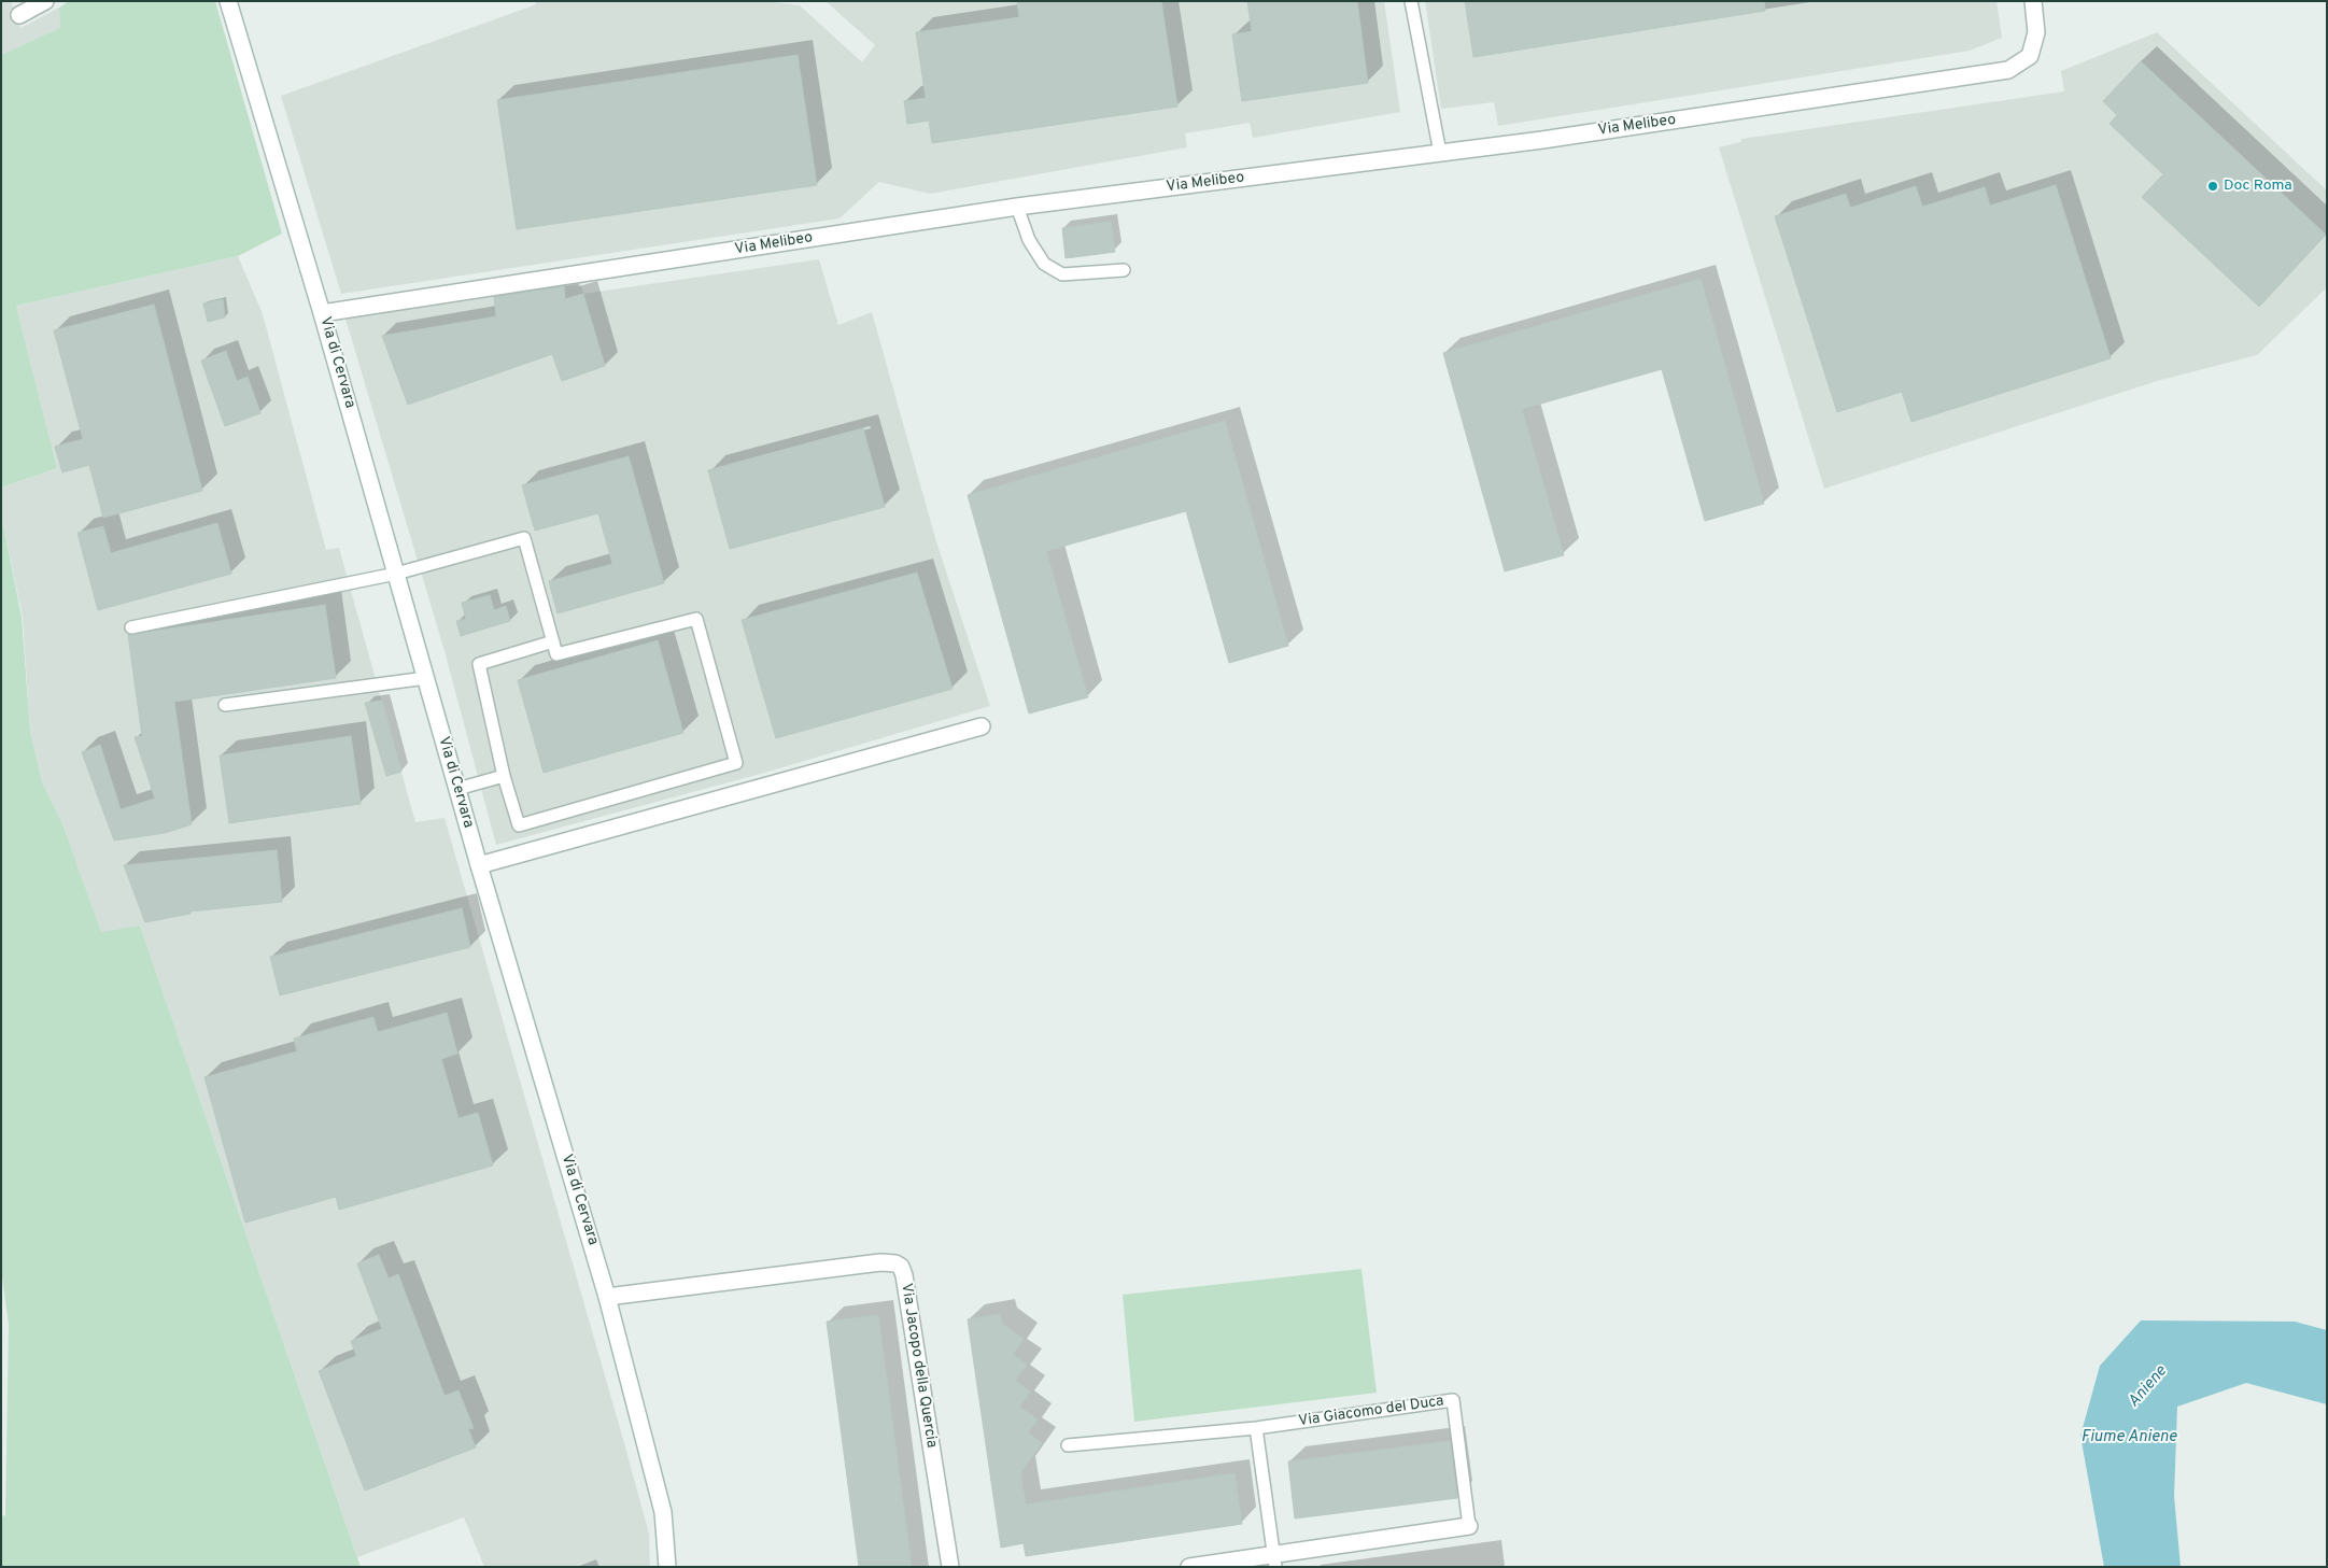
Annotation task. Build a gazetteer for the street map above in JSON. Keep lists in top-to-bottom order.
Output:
{
  "streets": {
    "street": [
      "Via Melibeo",
      "Via di Cervara",
      "Via Jacopo della Quercia",
      "Via Giacomo del Duca"
    ]
  },
  "crossings": [
    ["Via Melibeo", "Via di Cervara"],
    ["Via di Cervara", "Via Jacopo della Quercia"]
  ],
  "water": ["Aniene", "Fiume Aniene"],
  "places": ["Doc Roma"]
}
